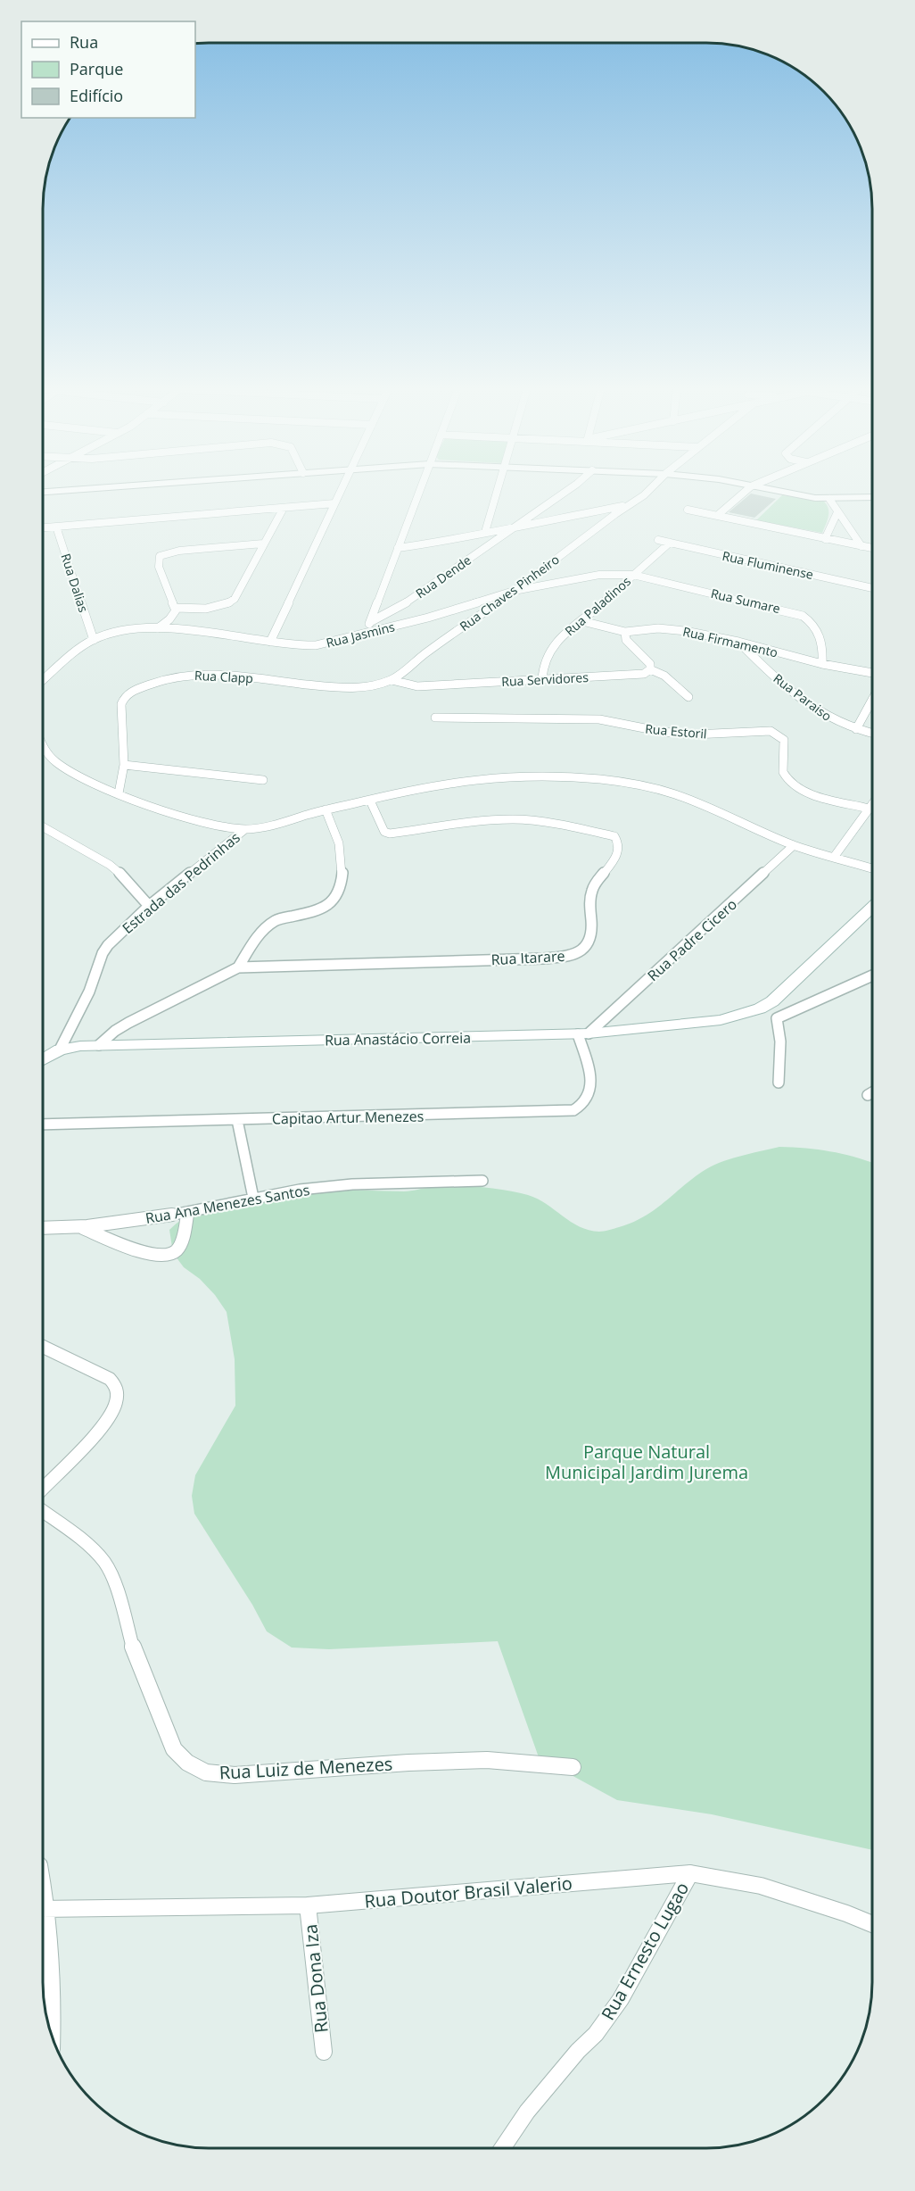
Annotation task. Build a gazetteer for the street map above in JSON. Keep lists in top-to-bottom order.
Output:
{
  "streets": {
    "main road": ["Rua Anastácio Correia"],
    "street": [
      "Rua Fluminense",
      "Rua Dende",
      "Rua Dalias",
      "Rua Chaves Pinheiro",
      "Rua Sumare",
      "Rua Paladinos",
      "Rua Jasmins",
      "Rua Firmamento",
      "Rua Clapp",
      "Rua Servidores",
      "Rua Paraiso",
      "Rua Estoril",
      "Estrada das Pedrinhas",
      "Rua Padre Cicero",
      "Rua Itarare",
      "Capitao Artur Menezes",
      "Rua Ana Menezes Santos",
      "Rua Luiz de Menezes",
      "Rua Doutor Brasil Valerio",
      "Rua Ernesto Lugao",
      "Rua Dona Iza"
    ]
  },
  "crossings": [
    ["Rua Fluminense", "Rua Paladinos"],
    ["Rua Dalias", "Rua Jasmins"],
    ["Rua Chaves Pinheiro", "Rua Jasmins"],
    ["Rua Chaves Pinheiro", "Rua Clapp"],
    ["Rua Chaves Pinheiro", "Rua Servidores"],
    ["Rua Sumare", "Rua Paladinos"],
    ["Rua Sumare", "Rua Jasmins"],
    ["Rua Sumare", "Rua Firmamento"],
    ["Rua Paladinos", "Rua Jasmins"],
    ["Rua Paladinos", "Rua Firmamento"],
    ["Rua Paladinos", "Rua Servidores"],
    ["Rua Firmamento", "Rua Paraiso"],
    ["Rua Clapp", "Rua Servidores"],
    ["Estrada das Pedrinhas", "Rua Anastácio Correia"],
    ["Rua Padre Cicero", "Rua Anastácio Correia"],
    ["Rua Padre Cicero", "Capitao Artur Menezes"],
    ["Rua Itarare", "Rua Anastácio Correia"],
    ["Rua Anastácio Correia", "Capitao Artur Menezes"],
    ["Rua Doutor Brasil Valerio", "Rua Ernesto Lugao"],
    ["Rua Doutor Brasil Valerio", "Rua Dona Iza"]
  ],
  "parks": ["Parque Natural Municipal Jardim Jurema"],
  "legend": ["Rua", "Parque", "Edifício"]
}
